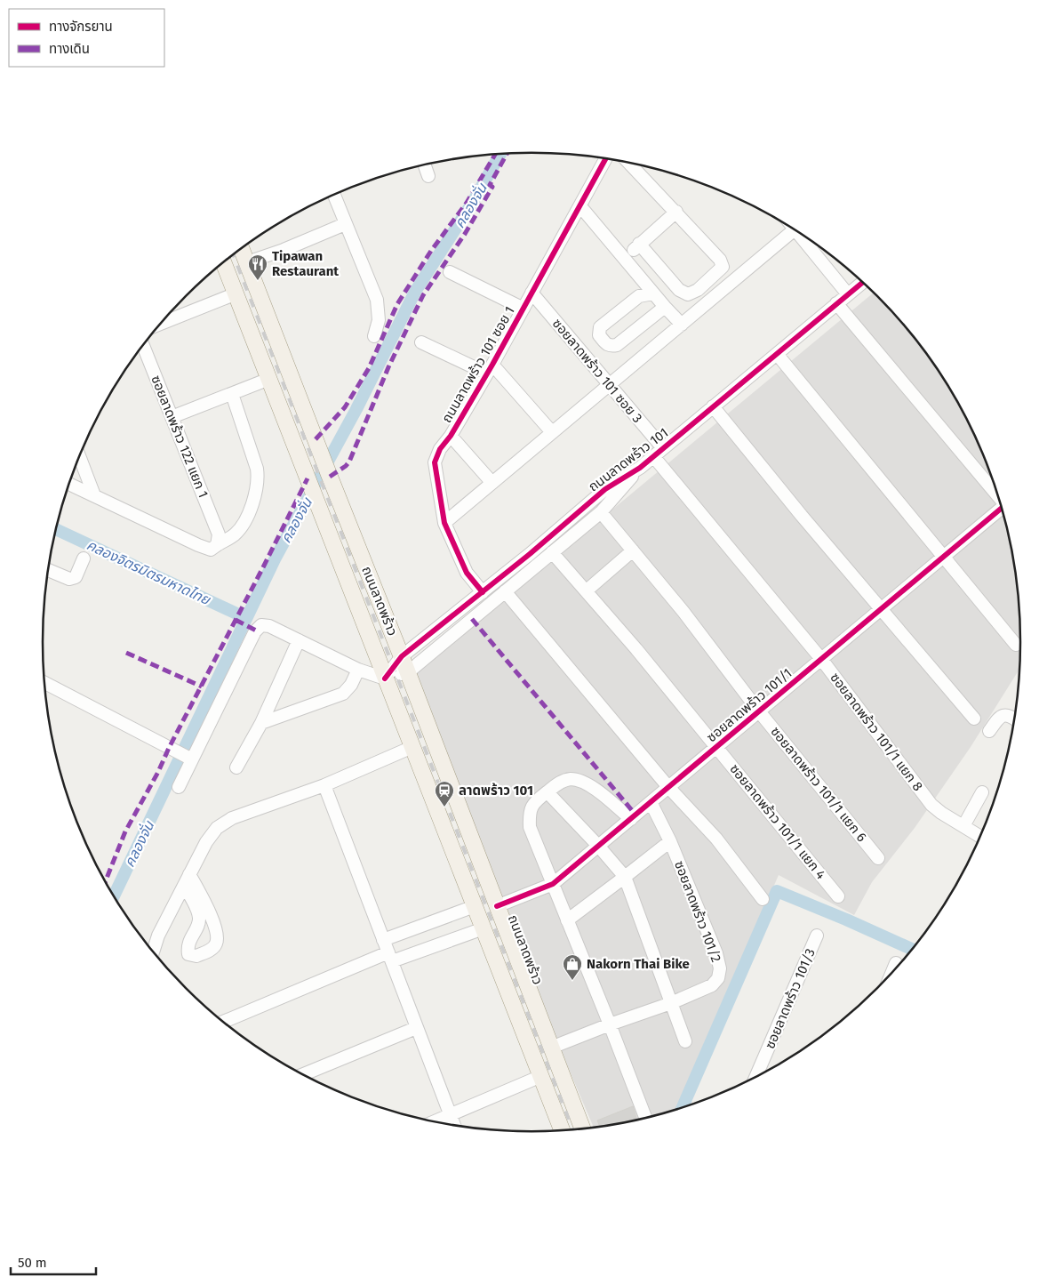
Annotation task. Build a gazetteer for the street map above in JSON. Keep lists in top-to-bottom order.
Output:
{
  "streets": {
    "main road": ["ถนนลาดพร้าว"],
    "street": [
      "ถนนลาดพร้าว 101 ซอย 1",
      "ซอยลาดพร้าว 101 ซอย 3",
      "ซอยลาดพร้าว 122 แยก 1",
      "ถนนลาดพร้าว 101",
      "ซอยลาดพร้าว 101/1",
      "ซอยลาดพร้าว 101/1 แยก 8",
      "ซอยลาดพร้าว 101/1 แยก 6",
      "ซอยลาดพร้าว 101/1 แยก 4",
      "ซอยลาดพร้าว 101/2",
      "ซอยลาดพร้าว 101/3"
    ]
  },
  "crossings": [
    ["ถนนลาดพร้าว 101 ซอย 1", "ซอยลาดพร้าว 101 ซอย 3"],
    ["ถนนลาดพร้าว 101 ซอย 1", "ถนนลาดพร้าว 101"],
    ["ซอยลาดพร้าว 101 ซอย 3", "ถนนลาดพร้าว 101"],
    ["ถนนลาดพร้าว 101", "ถนนลาดพร้าว"],
    ["ถนนลาดพร้าว 101", "ซอยลาดพร้าว 101/1 แยก 8"],
    ["ถนนลาดพร้าว 101", "ซอยลาดพร้าว 101/1 แยก 6"],
    ["ถนนลาดพร้าว 101", "ซอยลาดพร้าว 101/1 แยก 4"],
    ["ถนนลาดพร้าว", "ซอยลาดพร้าว 101/1"],
    ["ถนนลาดพร้าว", "ซอยลาดพร้าว 101/2"],
    ["ซอยลาดพร้าว 101/1", "ซอยลาดพร้าว 101/1 แยก 8"],
    ["ซอยลาดพร้าว 101/1", "ซอยลาดพร้าว 101/1 แยก 6"],
    ["ซอยลาดพร้าว 101/1", "ซอยลาดพร้าว 101/1 แยก 4"],
    ["ซอยลาดพร้าว 101/1", "ซอยลาดพร้าว 101/2"]
  ],
  "water": ["คลองจั่น", "คลองจิตรมิตรมหาดไทย"],
  "places": {
    "restaurant": ["Tipawan Restaurant"],
    "station": ["ลาดพร้าว 101"],
    "shop": ["Nakorn Thai Bike"]
  },
  "legend": ["ทางจักรยาน", "ทางเดิน"],
  "scale_bar": "50 m"
}
